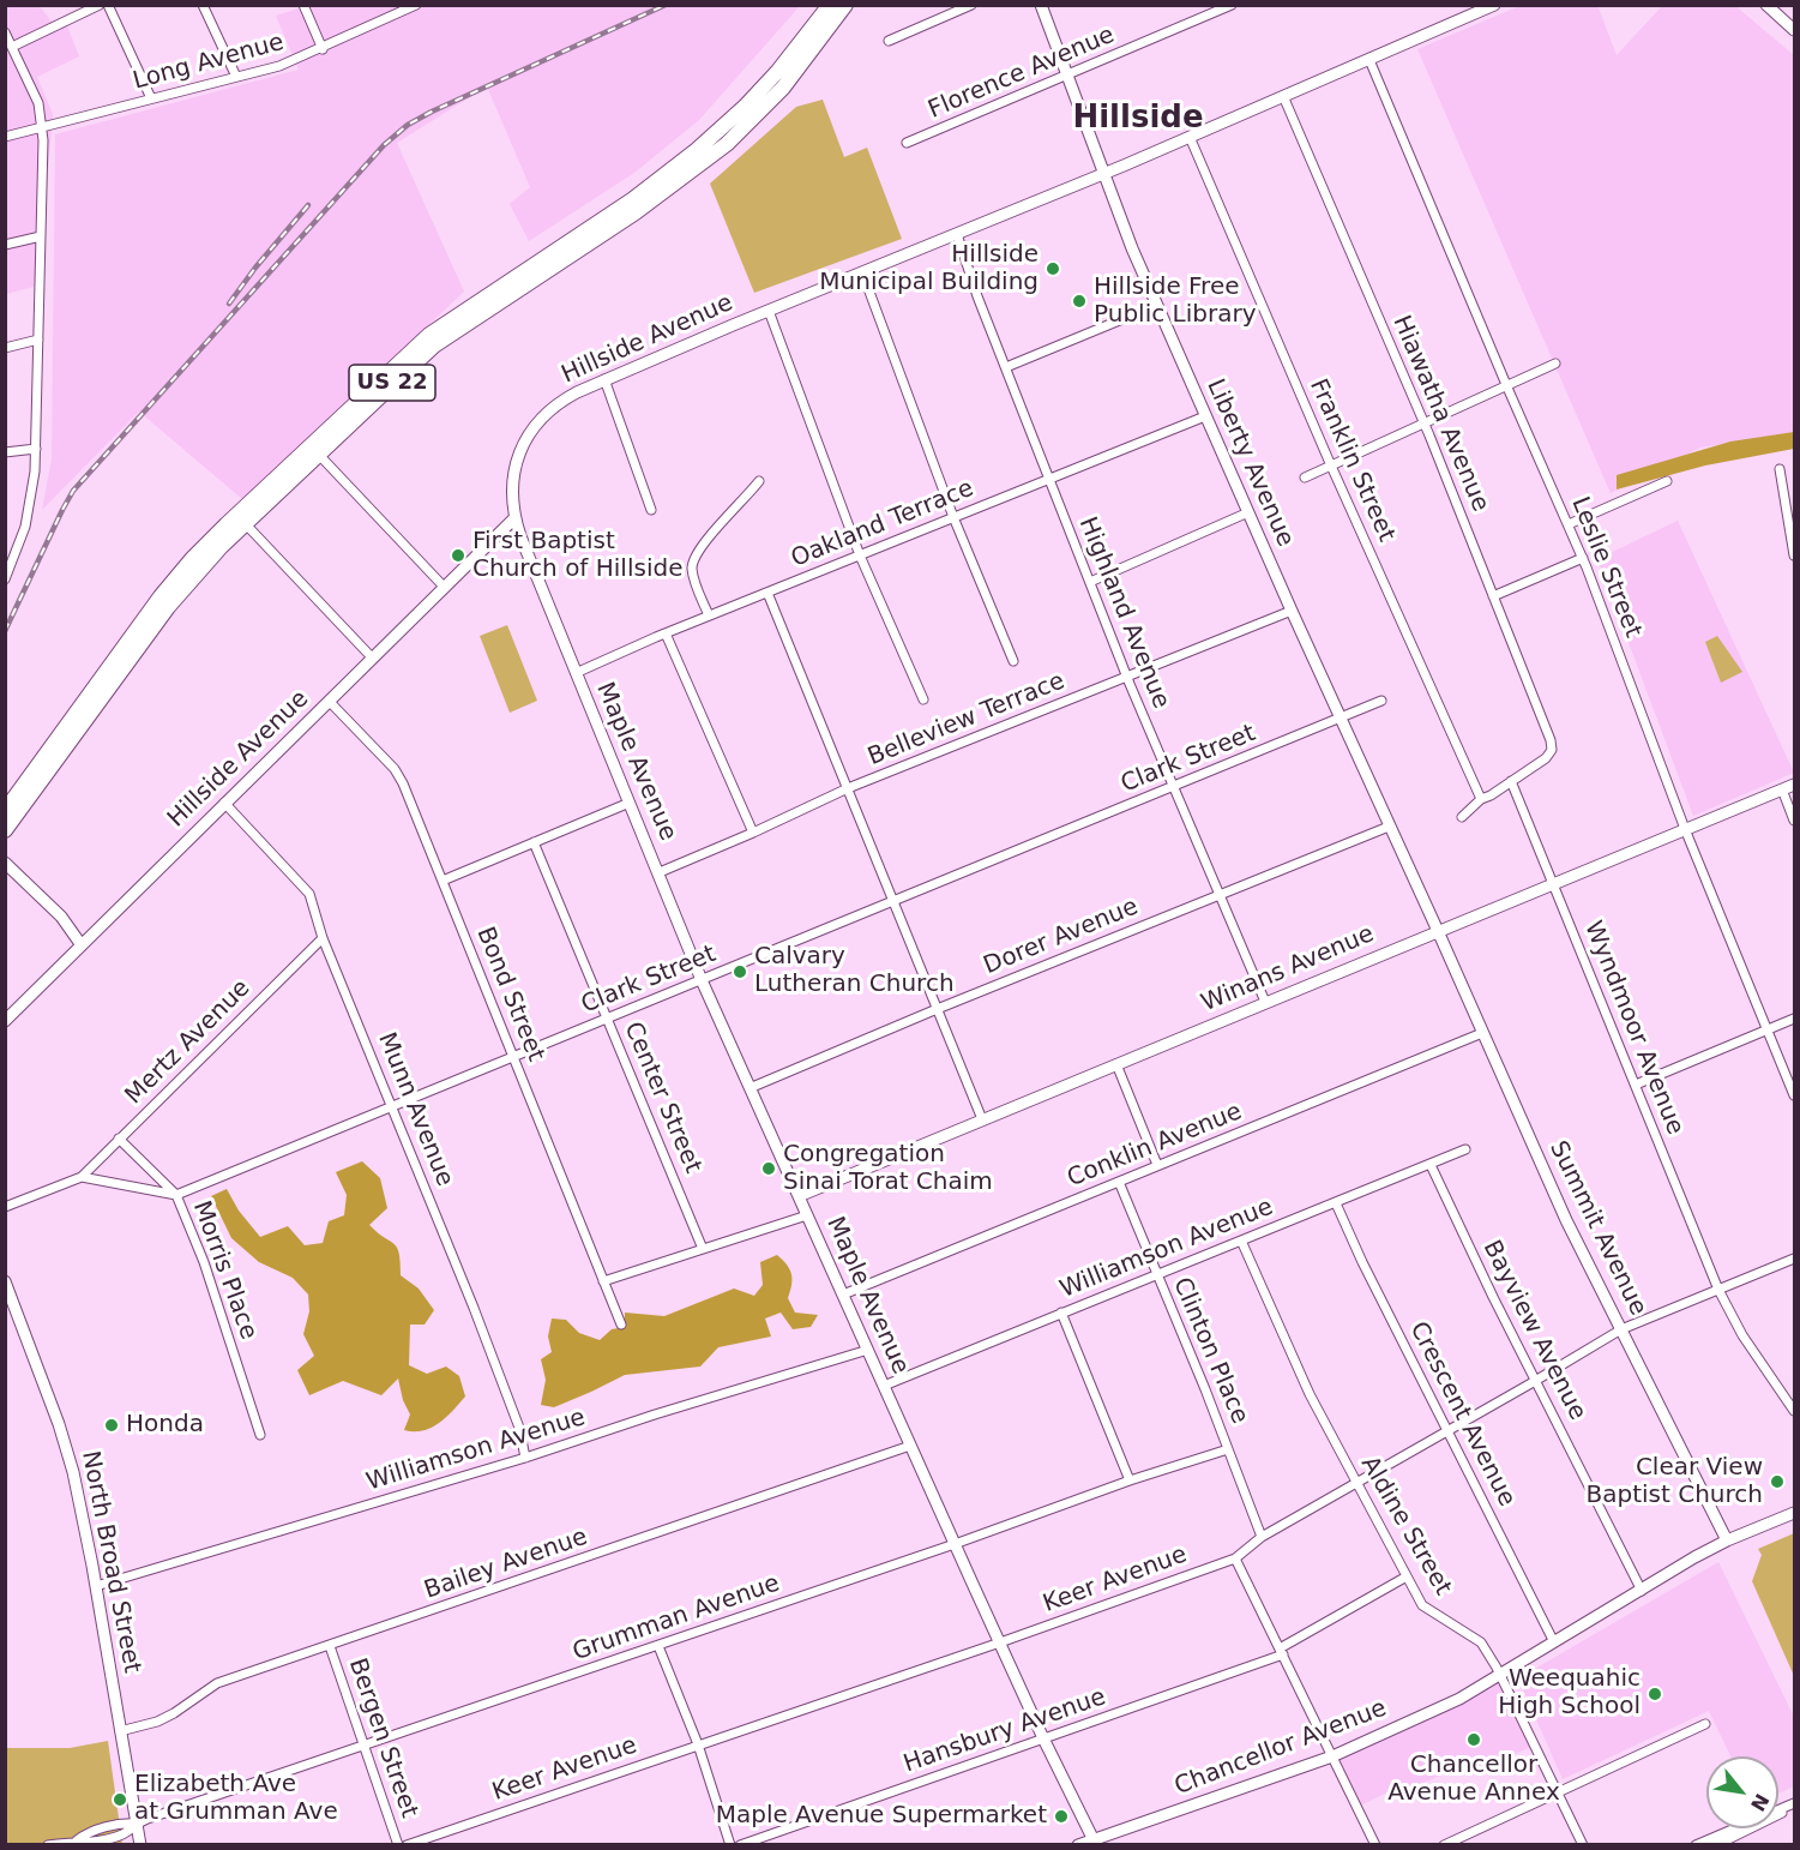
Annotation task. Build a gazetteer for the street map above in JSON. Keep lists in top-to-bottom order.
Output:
{
  "streets": {
    "highway": ["US 22"],
    "street": [
      "Long Avenue",
      "Florence Avenue",
      "Hillside Avenue",
      "Hiawatha Avenue",
      "Franklin Street",
      "Liberty Avenue",
      "Oakland Terrace",
      "Leslie Street",
      "Highland Avenue",
      "Belleview Terrace",
      "Clark Street",
      "Maple Avenue",
      "Dorer Avenue",
      "Winans Avenue",
      "Bond Street",
      "Wyndmoor Avenue",
      "Mertz Avenue",
      "Center Street",
      "Munn Avenue",
      "Conklin Avenue",
      "Summit Avenue",
      "Williamson Avenue",
      "Morris Place",
      "Bayview Avenue",
      "Clinton Place",
      "Crescent Avenue",
      "Aldine Street",
      "North Broad Street",
      "Bailey Avenue",
      "Keer Avenue",
      "Grumman Avenue",
      "Hansbury Avenue",
      "Bergen Street",
      "Chancellor Avenue"
    ]
  },
  "crossings": [
    ["Florence Avenue", "Liberty Avenue"],
    ["Hillside Avenue", "Hiawatha Avenue"],
    ["Hillside Avenue", "Franklin Street"],
    ["Hillside Avenue", "Liberty Avenue"],
    ["Hillside Avenue", "Leslie Street"],
    ["Hillside Avenue", "Highland Avenue"],
    ["Hillside Avenue", "Maple Avenue"],
    ["Hillside Avenue", "Bond Street"],
    ["Hillside Avenue", "Munn Avenue"],
    ["Hiawatha Avenue", "Wyndmoor Avenue"],
    ["Liberty Avenue", "Oakland Terrace"],
    ["Liberty Avenue", "Belleview Terrace"],
    ["Liberty Avenue", "Clark Street"],
    ["Liberty Avenue", "Dorer Avenue"],
    ["Liberty Avenue", "Winans Avenue"],
    ["Liberty Avenue", "Summit Avenue"],
    ["Oakland Terrace", "Highland Avenue"],
    ["Oakland Terrace", "Maple Avenue"],
    ["Leslie Street", "Winans Avenue"],
    ["Highland Avenue", "Belleview Terrace"],
    ["Highland Avenue", "Clark Street"],
    ["Highland Avenue", "Dorer Avenue"],
    ["Highland Avenue", "Winans Avenue"],
    ["Belleview Terrace", "Maple Avenue"],
    ["Clark Street", "Maple Avenue"],
    ["Clark Street", "Bond Street"],
    ["Clark Street", "Center Street"],
    ["Clark Street", "Munn Avenue"],
    ["Clark Street", "Morris Place"],
    ["Maple Avenue", "Dorer Avenue"],
    ["Maple Avenue", "Winans Avenue"],
    ["Maple Avenue", "Conklin Avenue"],
    ["Maple Avenue", "Williamson Avenue"],
    ["Maple Avenue", "Bailey Avenue"],
    ["Maple Avenue", "Keer Avenue"],
    ["Maple Avenue", "Grumman Avenue"],
    ["Maple Avenue", "Hansbury Avenue"],
    ["Maple Avenue", "Chancellor Avenue"],
    ["Winans Avenue", "Wyndmoor Avenue"],
    ["Winans Avenue", "Summit Avenue"],
    ["Wyndmoor Avenue", "Keer Avenue"],
    ["Mertz Avenue", "Munn Avenue"],
    ["Mertz Avenue", "Morris Place"],
    ["Munn Avenue", "Williamson Avenue"],
    ["Conklin Avenue", "Summit Avenue"],
    ["Conklin Avenue", "Clinton Place"],
    ["Summit Avenue", "Keer Avenue"],
    ["Summit Avenue", "Chancellor Avenue"],
    ["Williamson Avenue", "Bayview Avenue"],
    ["Williamson Avenue", "Clinton Place"],
    ["Williamson Avenue", "Crescent Avenue"],
    ["Williamson Avenue", "Aldine Street"],
    ["Williamson Avenue", "North Broad Street"],
    ["Bayview Avenue", "Keer Avenue"],
    ["Bayview Avenue", "Chancellor Avenue"],
    ["Clinton Place", "Keer Avenue"],
    ["Clinton Place", "Grumman Avenue"],
    ["Crescent Avenue", "Keer Avenue"],
    ["Crescent Avenue", "Chancellor Avenue"],
    ["Aldine Street", "Keer Avenue"],
    ["Aldine Street", "Hansbury Avenue"],
    ["Aldine Street", "Chancellor Avenue"],
    ["North Broad Street", "Bailey Avenue"],
    ["North Broad Street", "Grumman Avenue"],
    ["Bailey Avenue", "Bergen Street"],
    ["Grumman Avenue", "Bergen Street"]
  ],
  "districts": ["Hillside"],
  "places": [
    "Hillside Municipal Building",
    "Hillside Free Public Library",
    "First Baptist Church of Hillside",
    "Calvary Lutheran Church",
    "Congregation Sinai Torat Chaim",
    "Honda",
    "Clear View Baptist Church",
    "Weequahic High School",
    "Chancellor Avenue Annex",
    "Elizabeth Ave at Grumman Ave",
    "Maple Avenue Supermarket"
  ],
  "north": "bottom right"
}
